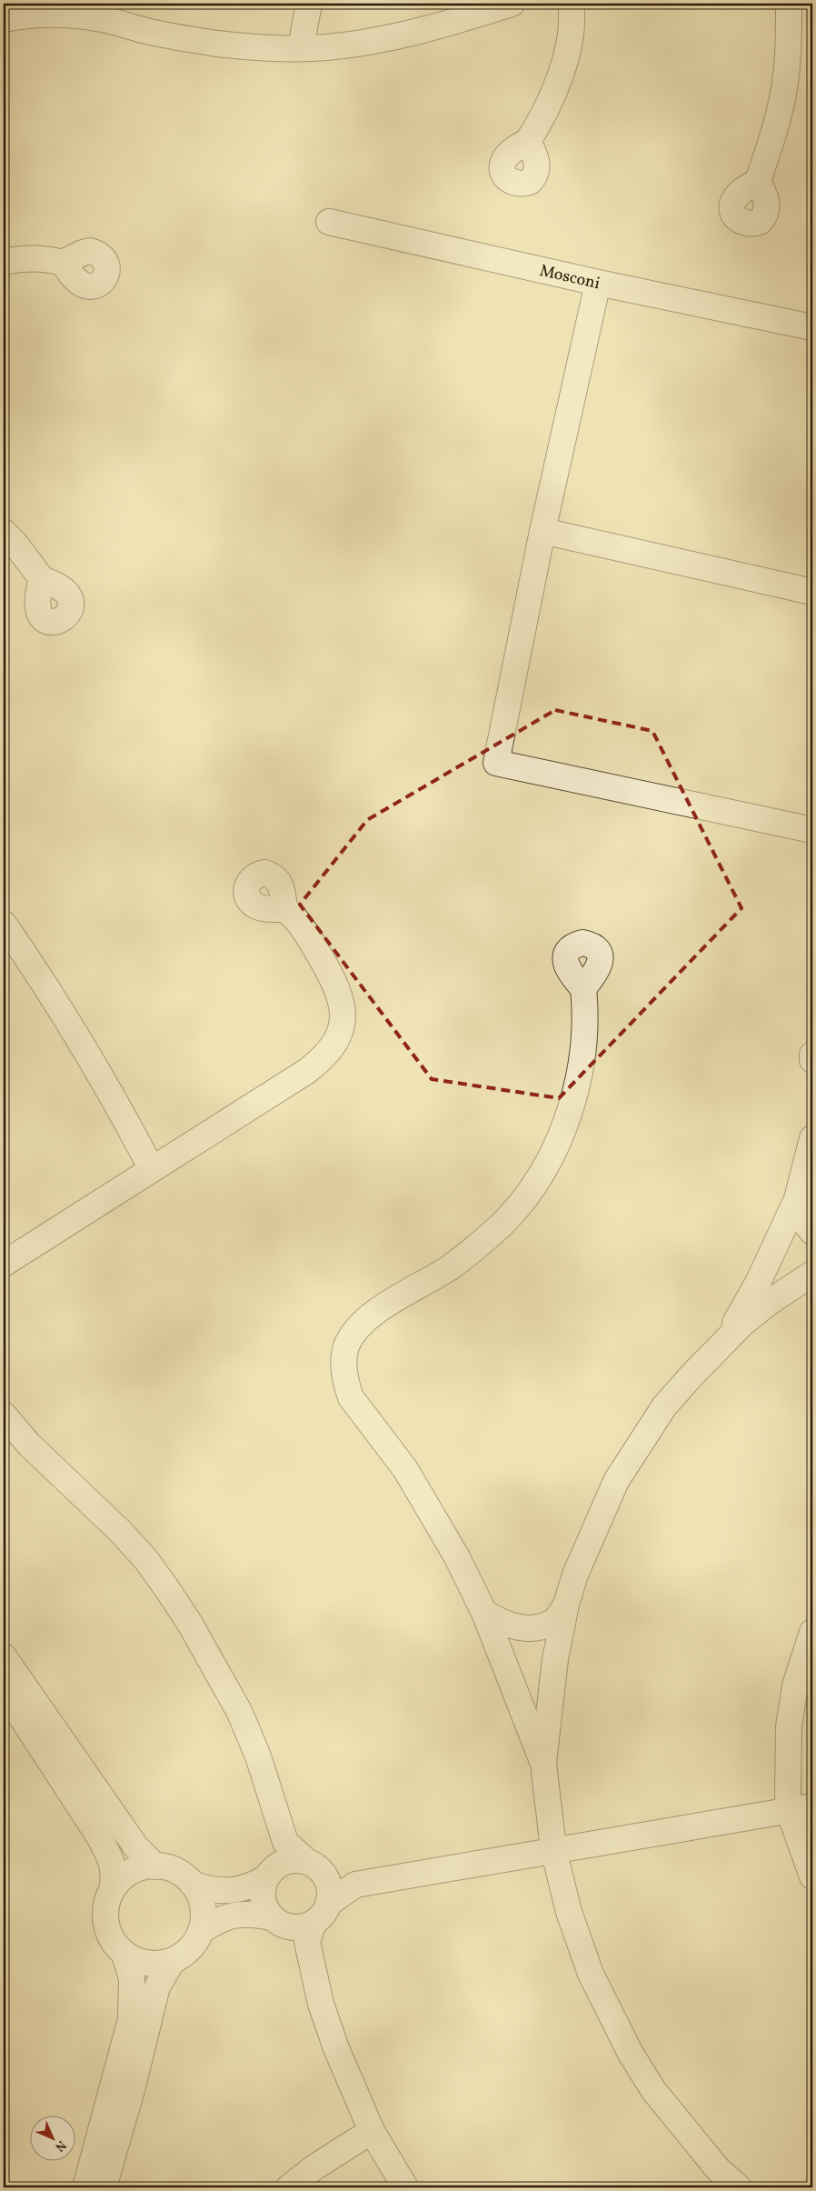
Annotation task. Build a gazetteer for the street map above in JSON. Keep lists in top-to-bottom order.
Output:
{
  "streets": {
    "street": ["Mosconi"]
  },
  "north": "bottom right"
}
